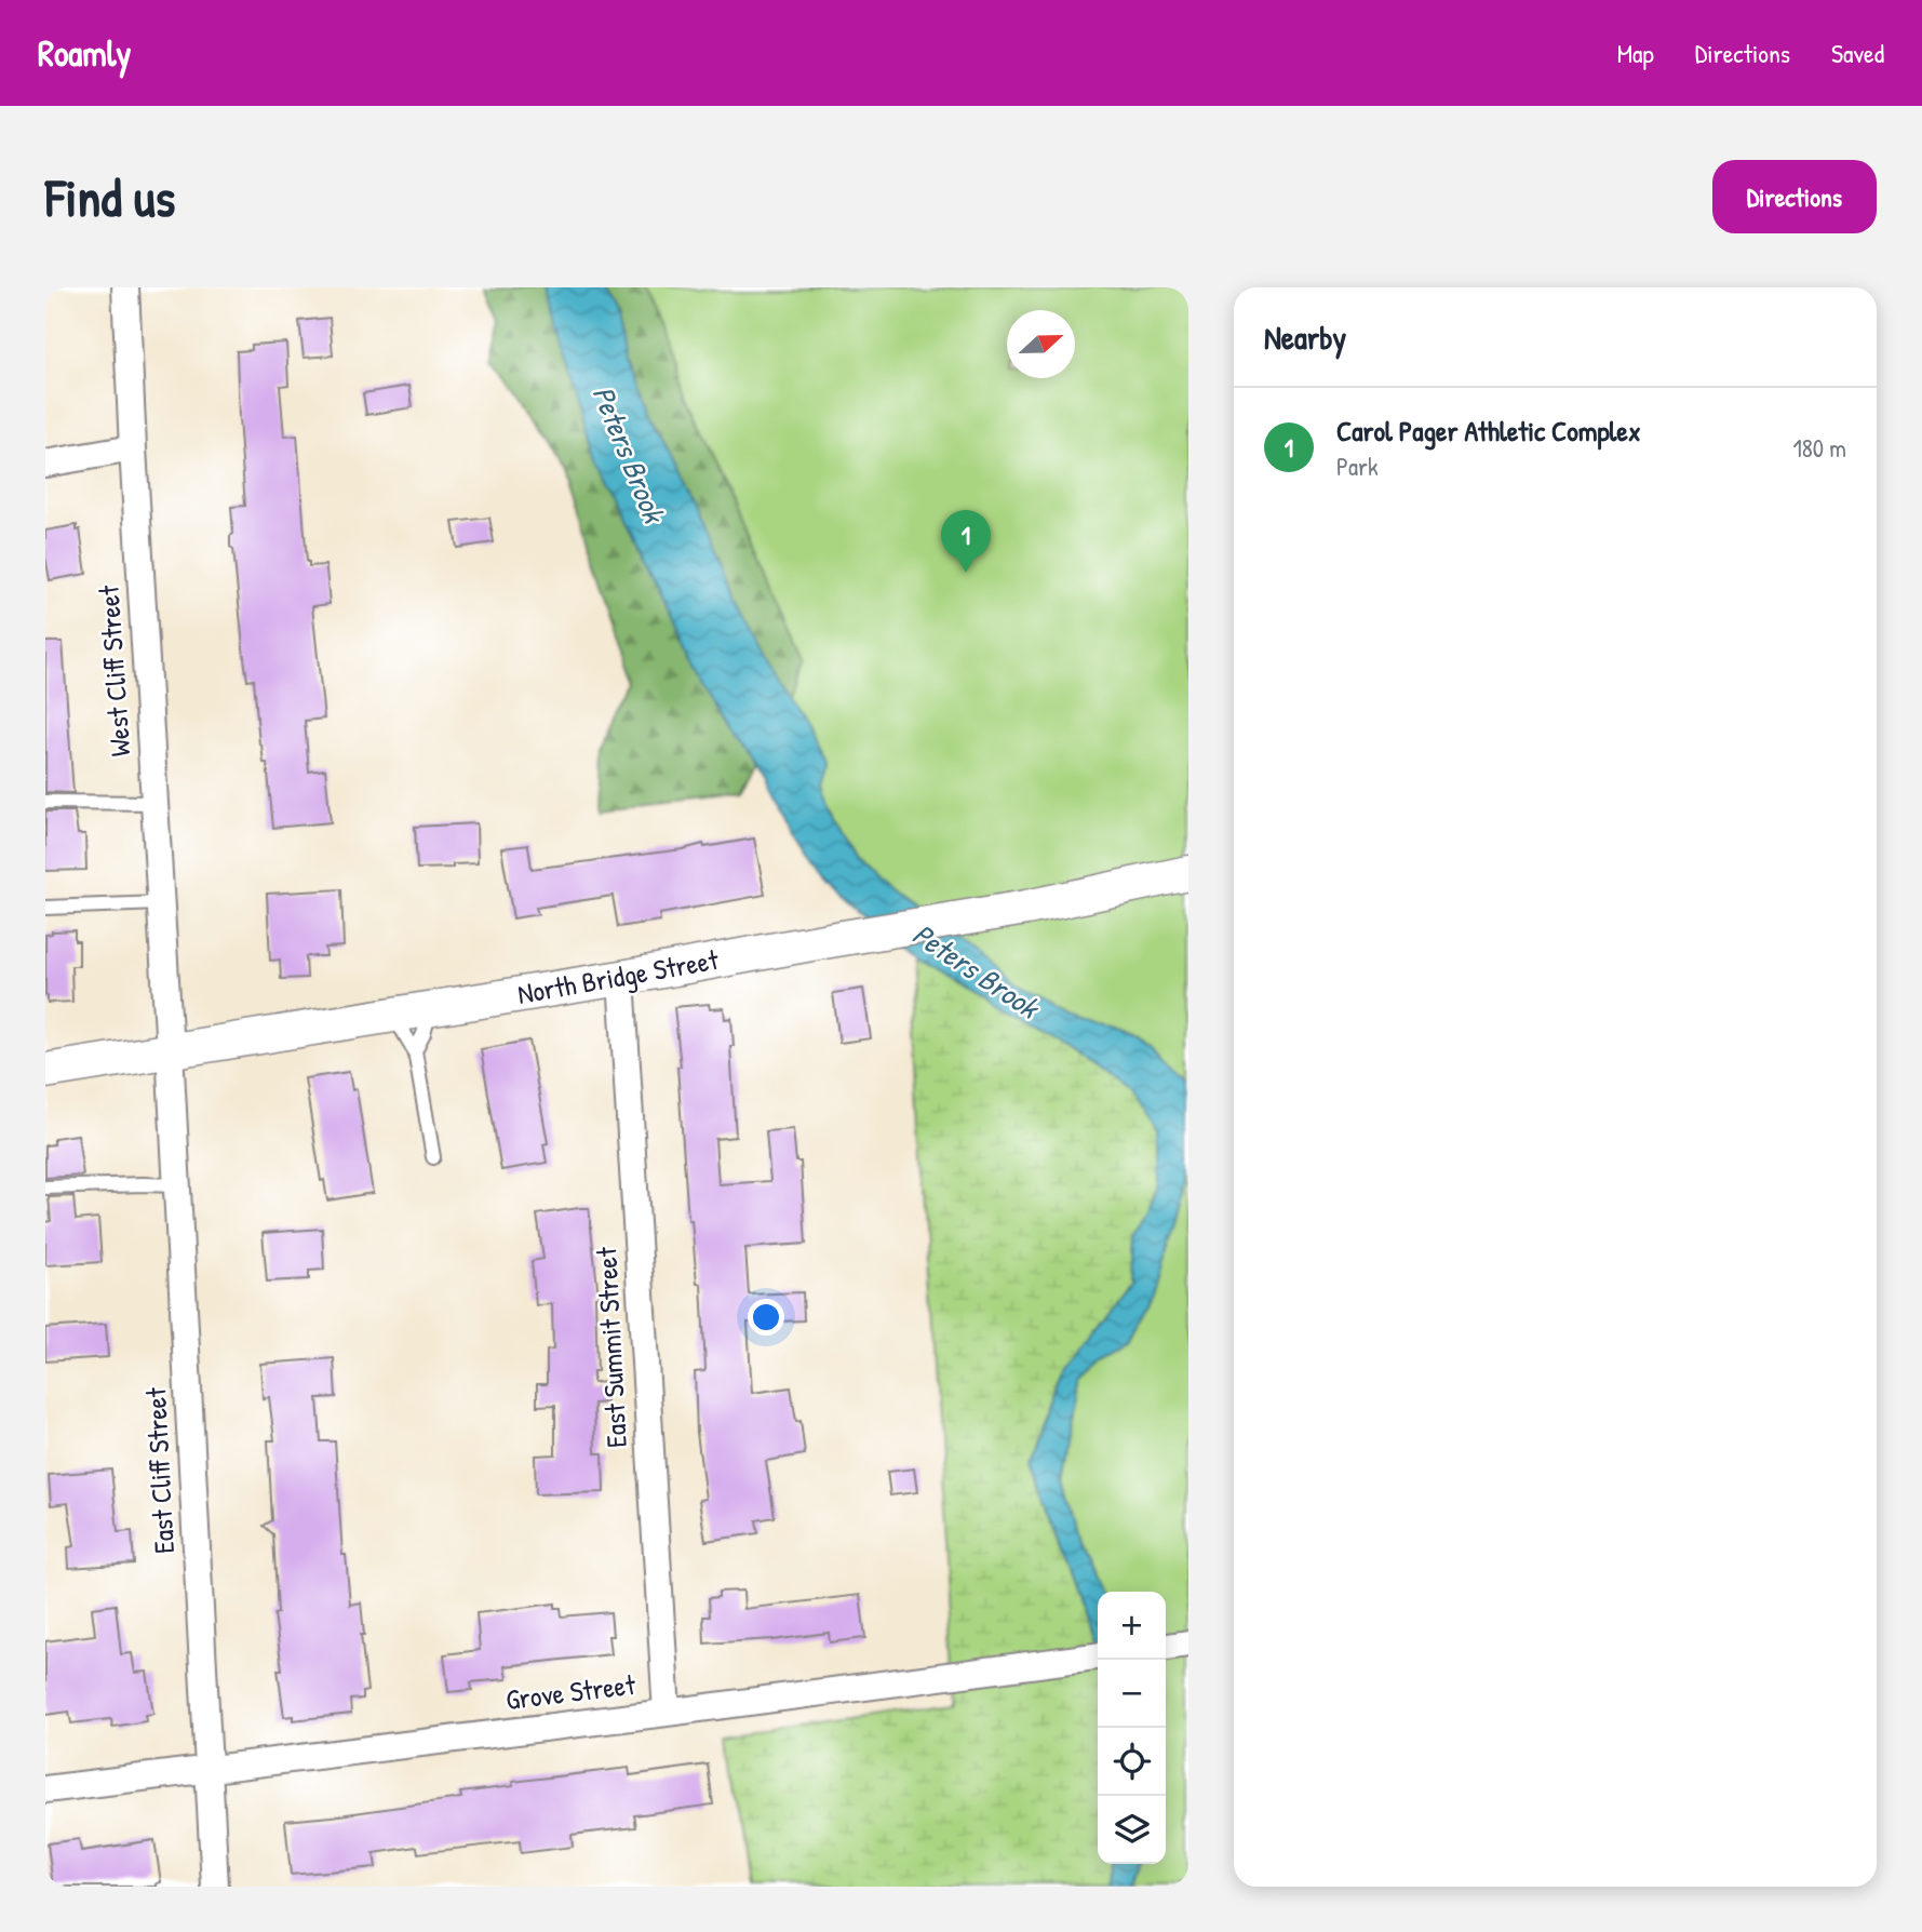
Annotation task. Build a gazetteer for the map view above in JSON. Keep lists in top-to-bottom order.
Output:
{
  "streets": {
    "street": [
      "West Cliff Street",
      "North Bridge Street",
      "East Summit Street",
      "East Cliff Street",
      "Grove Street"
    ]
  },
  "crossings": [
    ["West Cliff Street", "North Bridge Street"],
    ["West Cliff Street", "East Cliff Street"],
    ["North Bridge Street", "East Summit Street"],
    ["North Bridge Street", "East Cliff Street"],
    ["East Summit Street", "Grove Street"],
    ["East Cliff Street", "Grove Street"]
  ],
  "water": ["Peters Brook"],
  "north": "right",
  "page": {
    "header": "Roamly",
    "nav": ["Map", "Directions", "Saved"],
    "buttons": "Directions",
    "title": "Find us",
    "heading": "Nearby",
    "list": [
      {
        "mark": "1",
        "name": "Carol Pager Athletic Complex",
        "note": "Park",
        "value": "180 m"
      }
    ],
    "pins": "1",
    "map_buttons": ["+", "−"]
  }
}
